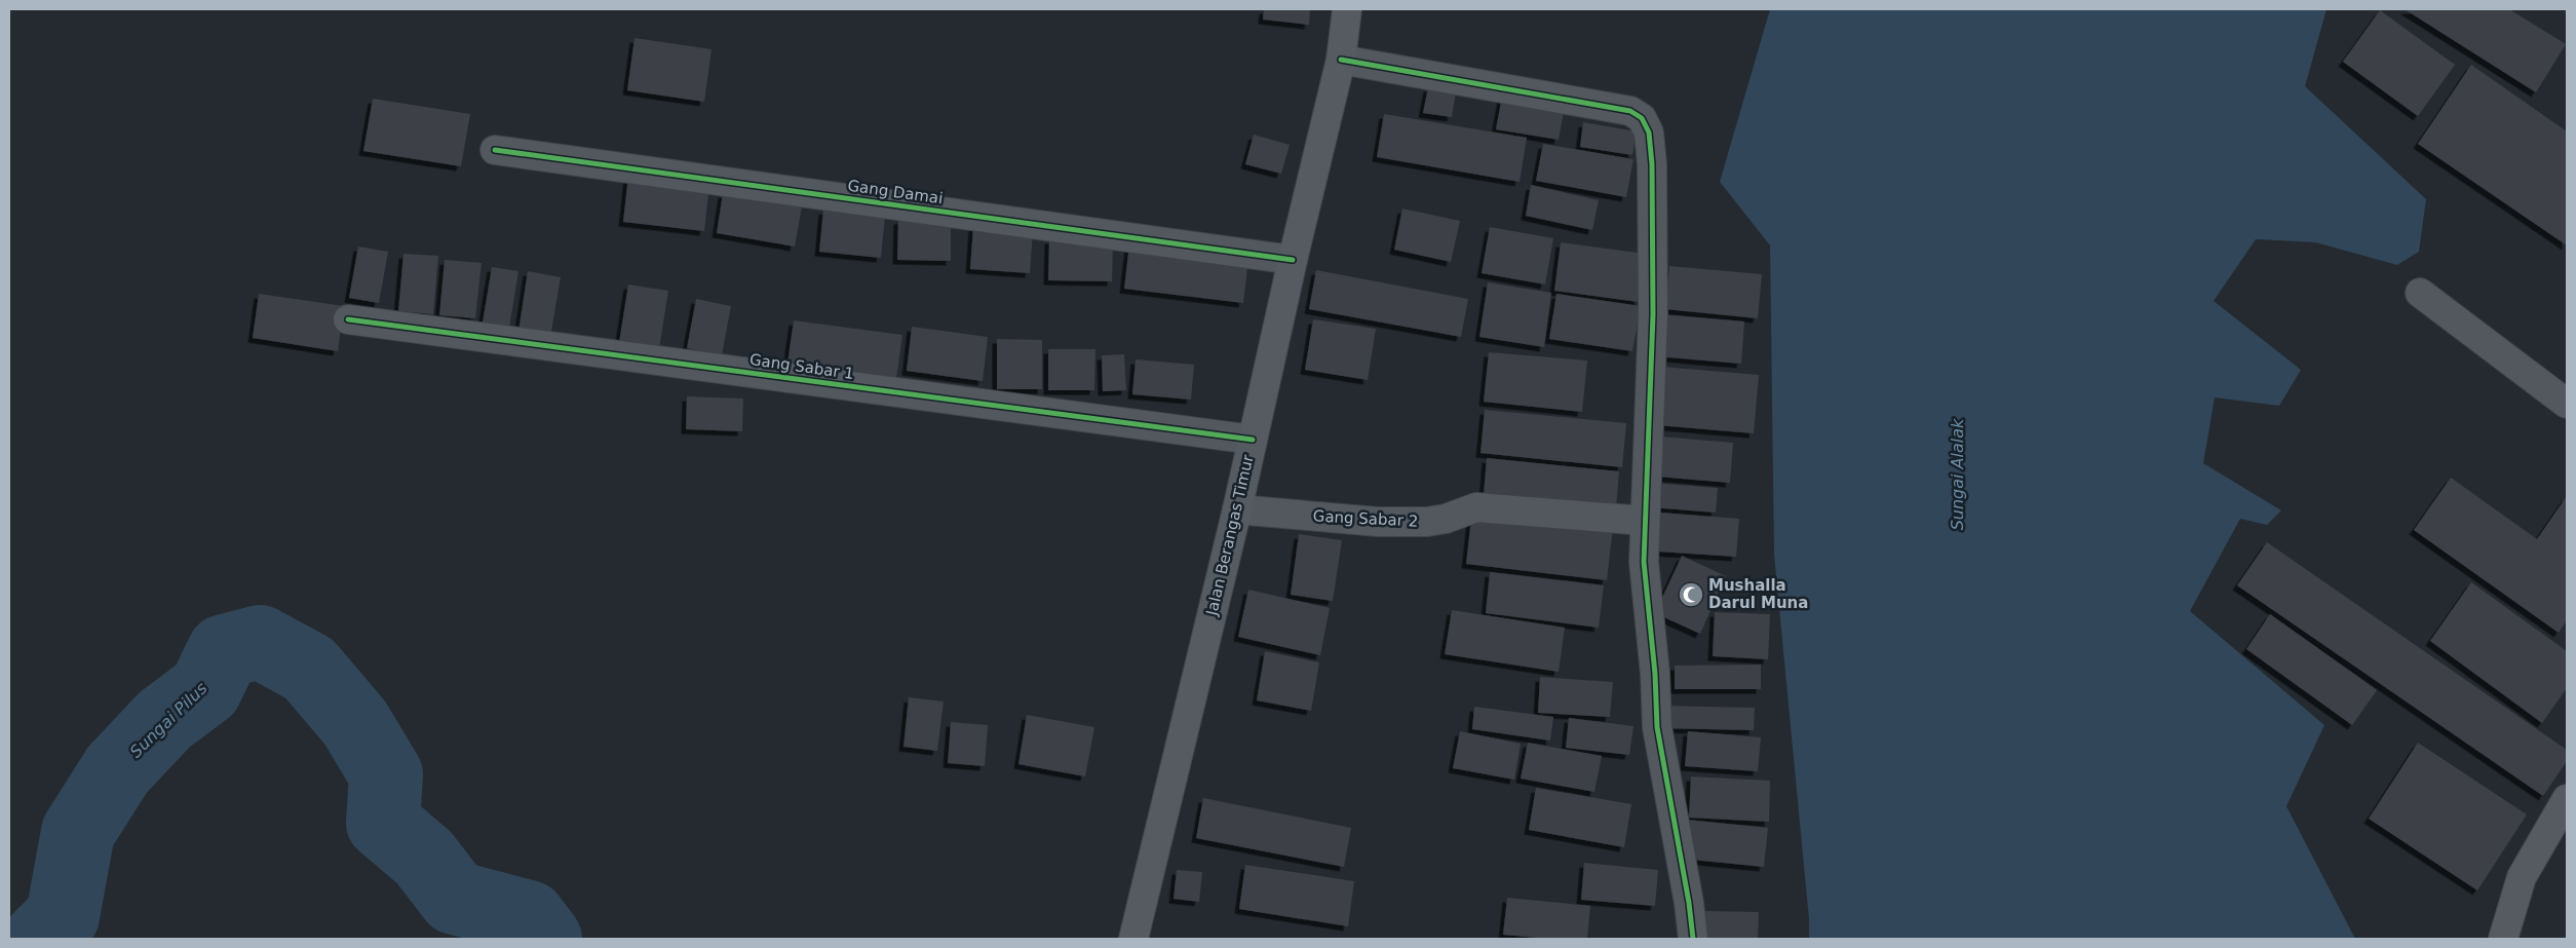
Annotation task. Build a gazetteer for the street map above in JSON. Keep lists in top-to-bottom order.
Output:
{
  "streets": {
    "main road": ["Jalan Berangas Timur"],
    "street": ["Gang Damai", "Gang Sabar 1", "Gang Sabar 2"]
  },
  "crossings": [
    ["Gang Damai", "Jalan Berangas Timur"],
    ["Gang Sabar 1", "Jalan Berangas Timur"],
    ["Gang Sabar 2", "Jalan Berangas Timur"]
  ],
  "water": ["Sungai Alalak", "Sungai Pilus"],
  "places": {
    "mosque": ["Mushalla Darul Muna"]
  }
}
